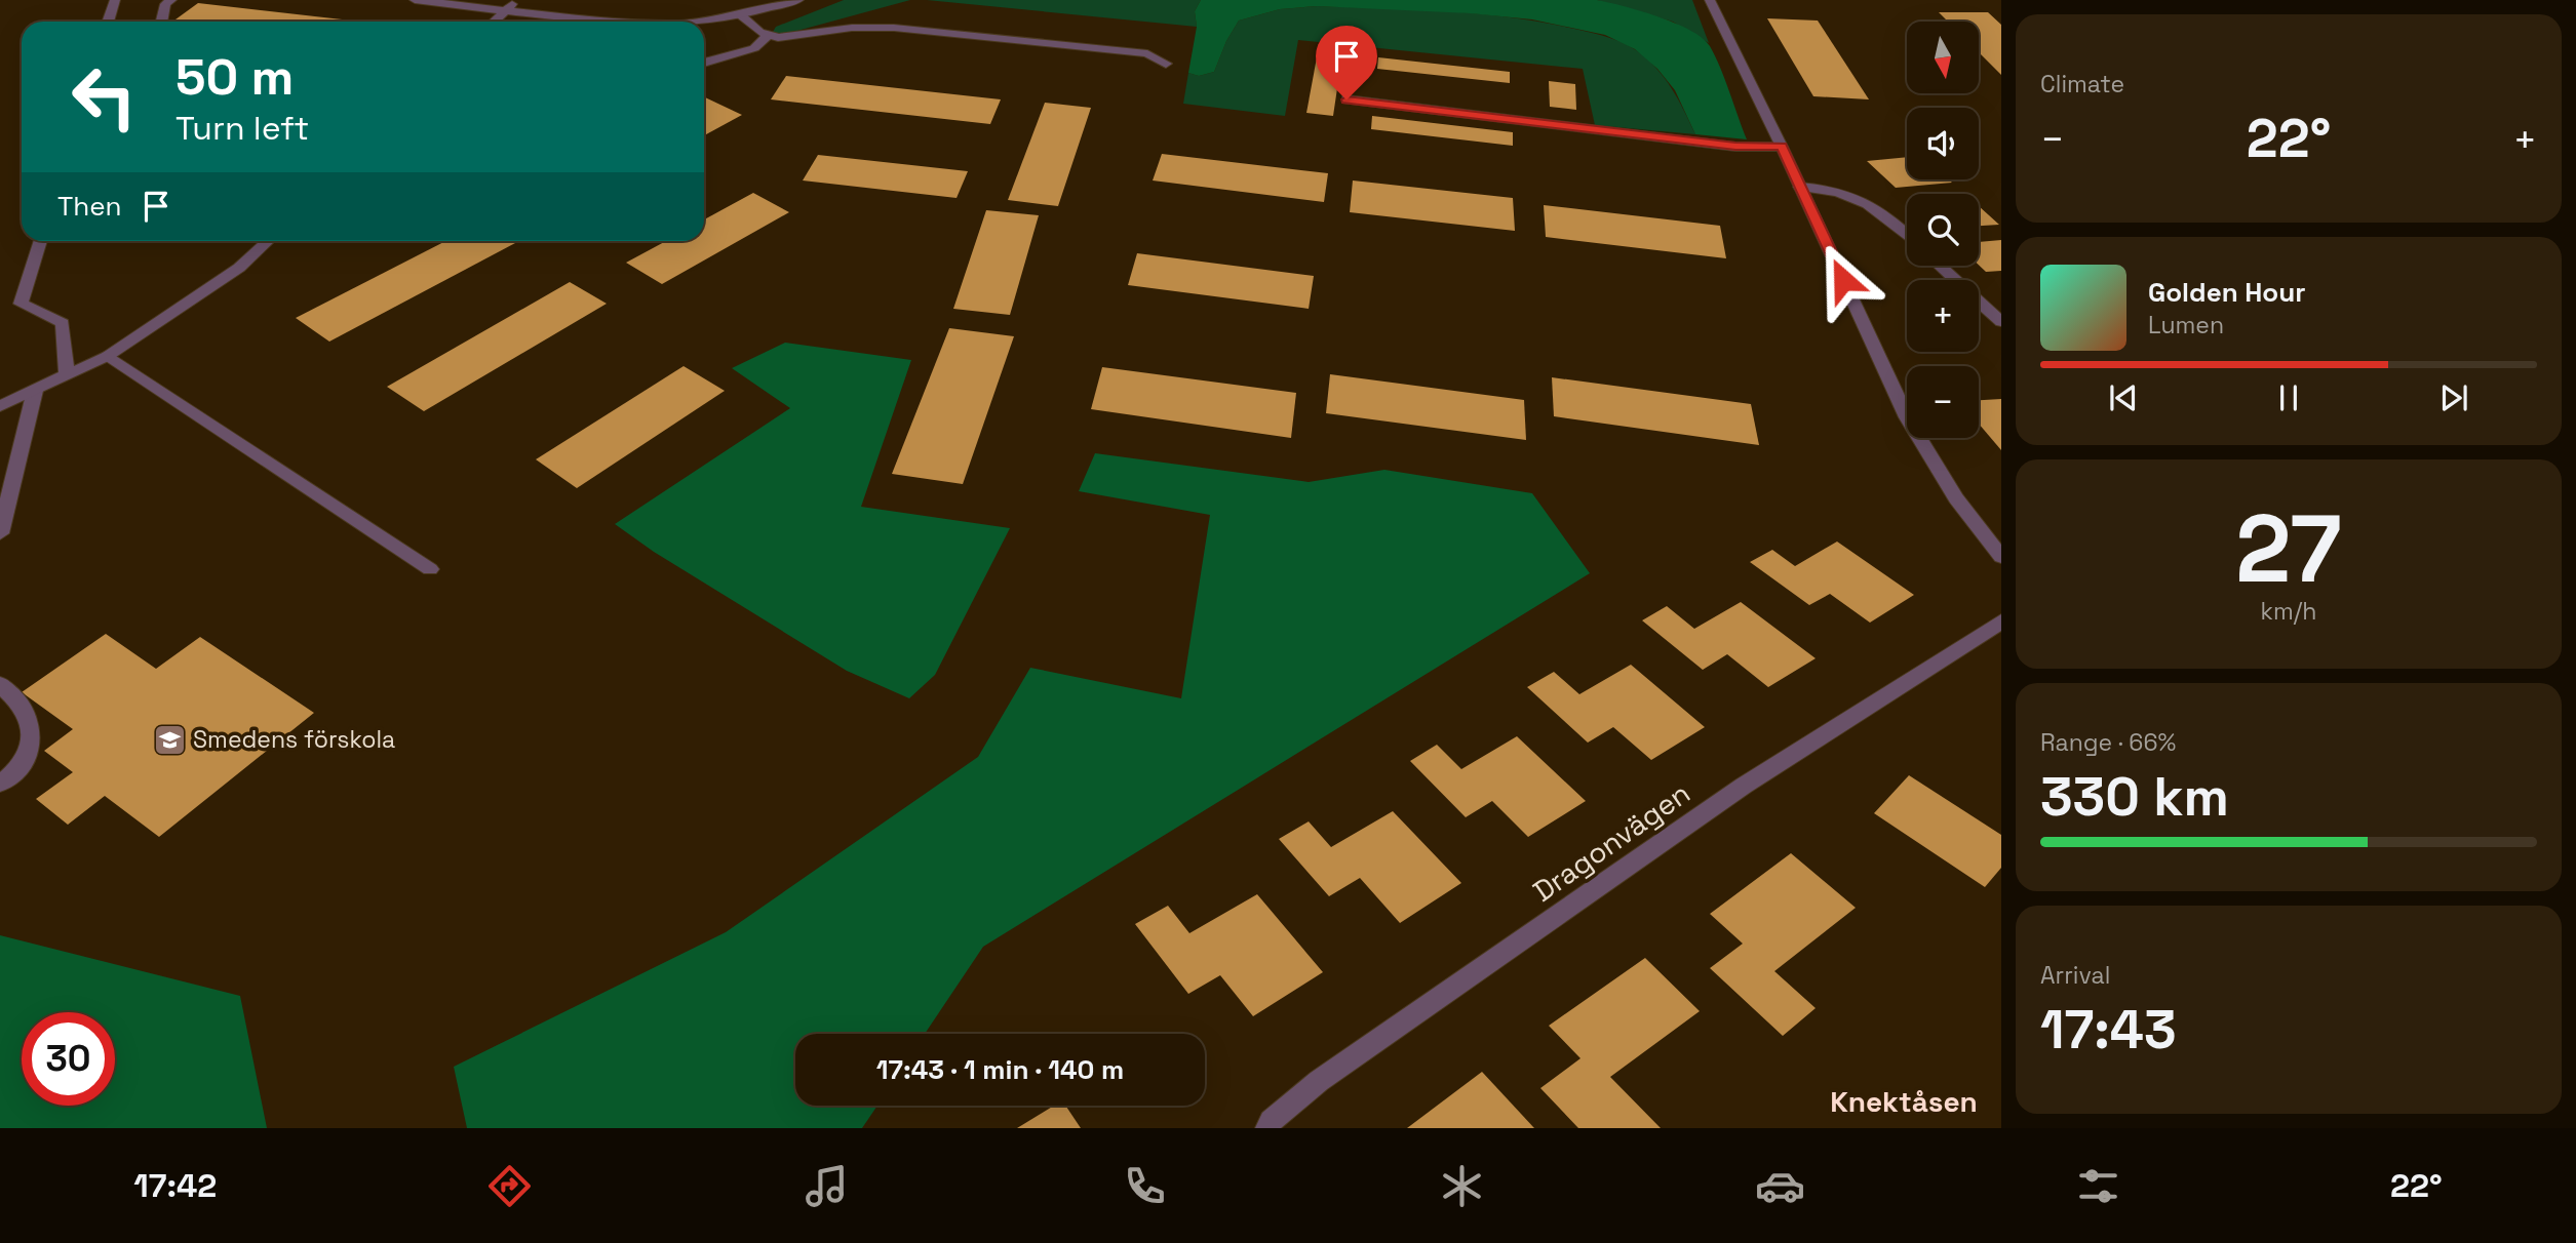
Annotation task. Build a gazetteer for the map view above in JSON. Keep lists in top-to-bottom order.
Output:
{
  "streets": {
    "street": ["Dragonvägen"]
  },
  "districts": ["Knektåsen"],
  "places": {
    "school or university": ["Smedens förskola"]
  },
  "north": "bottom",
  "page": {
    "tile": [
      "Climate",
      ["27", "km/h"],
      ["Range · 66%", "330 km"],
      ["Arrival", "17:43"]
    ],
    "map_buttons": ["+", "−"],
    "turn": ["50 m", "Turn left"],
    "heat": ["−", "22°", "+"],
    "then": "Then",
    "song": ["Golden Hour", "Lumen"],
    "limit": "30",
    "trip": "17:43 · 1 min · 140 m",
    "tabs": ["17:42", "22°"]
  }
}
